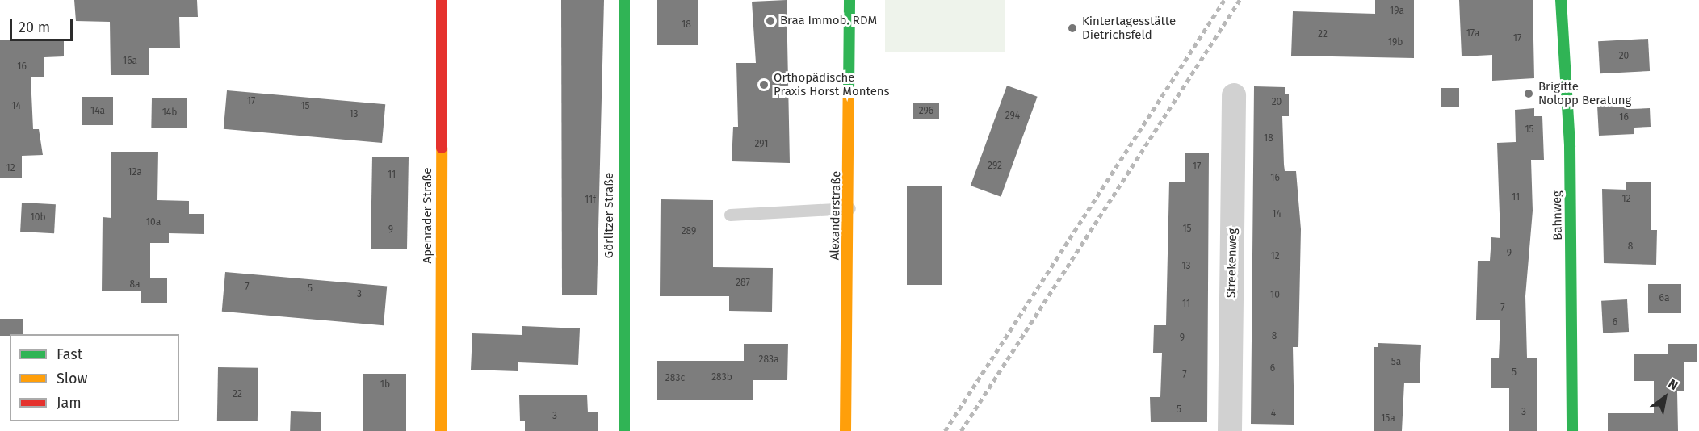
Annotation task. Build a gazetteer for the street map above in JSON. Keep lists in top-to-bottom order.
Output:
{
  "streets": {
    "street": [
      "Apenrader Straße",
      "Görlitzer Straße",
      "Alexanderstraße",
      "Bahnweg",
      "Streekenweg"
    ]
  },
  "places": [
    "Braa Immob. RDM",
    "Kintertagesstätte Dietrichsfeld",
    "Orthopädische Praxis Horst Montens",
    "Brigitte Nolopp Beratung"
  ],
  "house_numbers": [
    "19a",
    "18",
    "17a",
    "22",
    "17",
    "19b",
    "20",
    "16a",
    "16",
    "17",
    "20",
    "14",
    "15",
    "14a",
    "296",
    "14b",
    "13",
    "294",
    "16",
    "15",
    "18",
    "291",
    "292",
    "17",
    "12",
    "12a",
    "11",
    "16",
    "11",
    "12",
    "11f",
    "14",
    "10b",
    "10a",
    "15",
    "9",
    "289",
    "8",
    "9",
    "12",
    "13",
    "287",
    "8a",
    "7",
    "5",
    "3",
    "10",
    "6a",
    "11",
    "7",
    "6",
    "8",
    "9",
    "283a",
    "5a",
    "6",
    "5",
    "7",
    "283b",
    "283c",
    "1b",
    "22",
    "5",
    "3",
    "4",
    "3",
    "15a"
  ],
  "legend": ["Fast", "Slow", "Jam"],
  "scale_bar": "20 m",
  "north": "top right"
}
